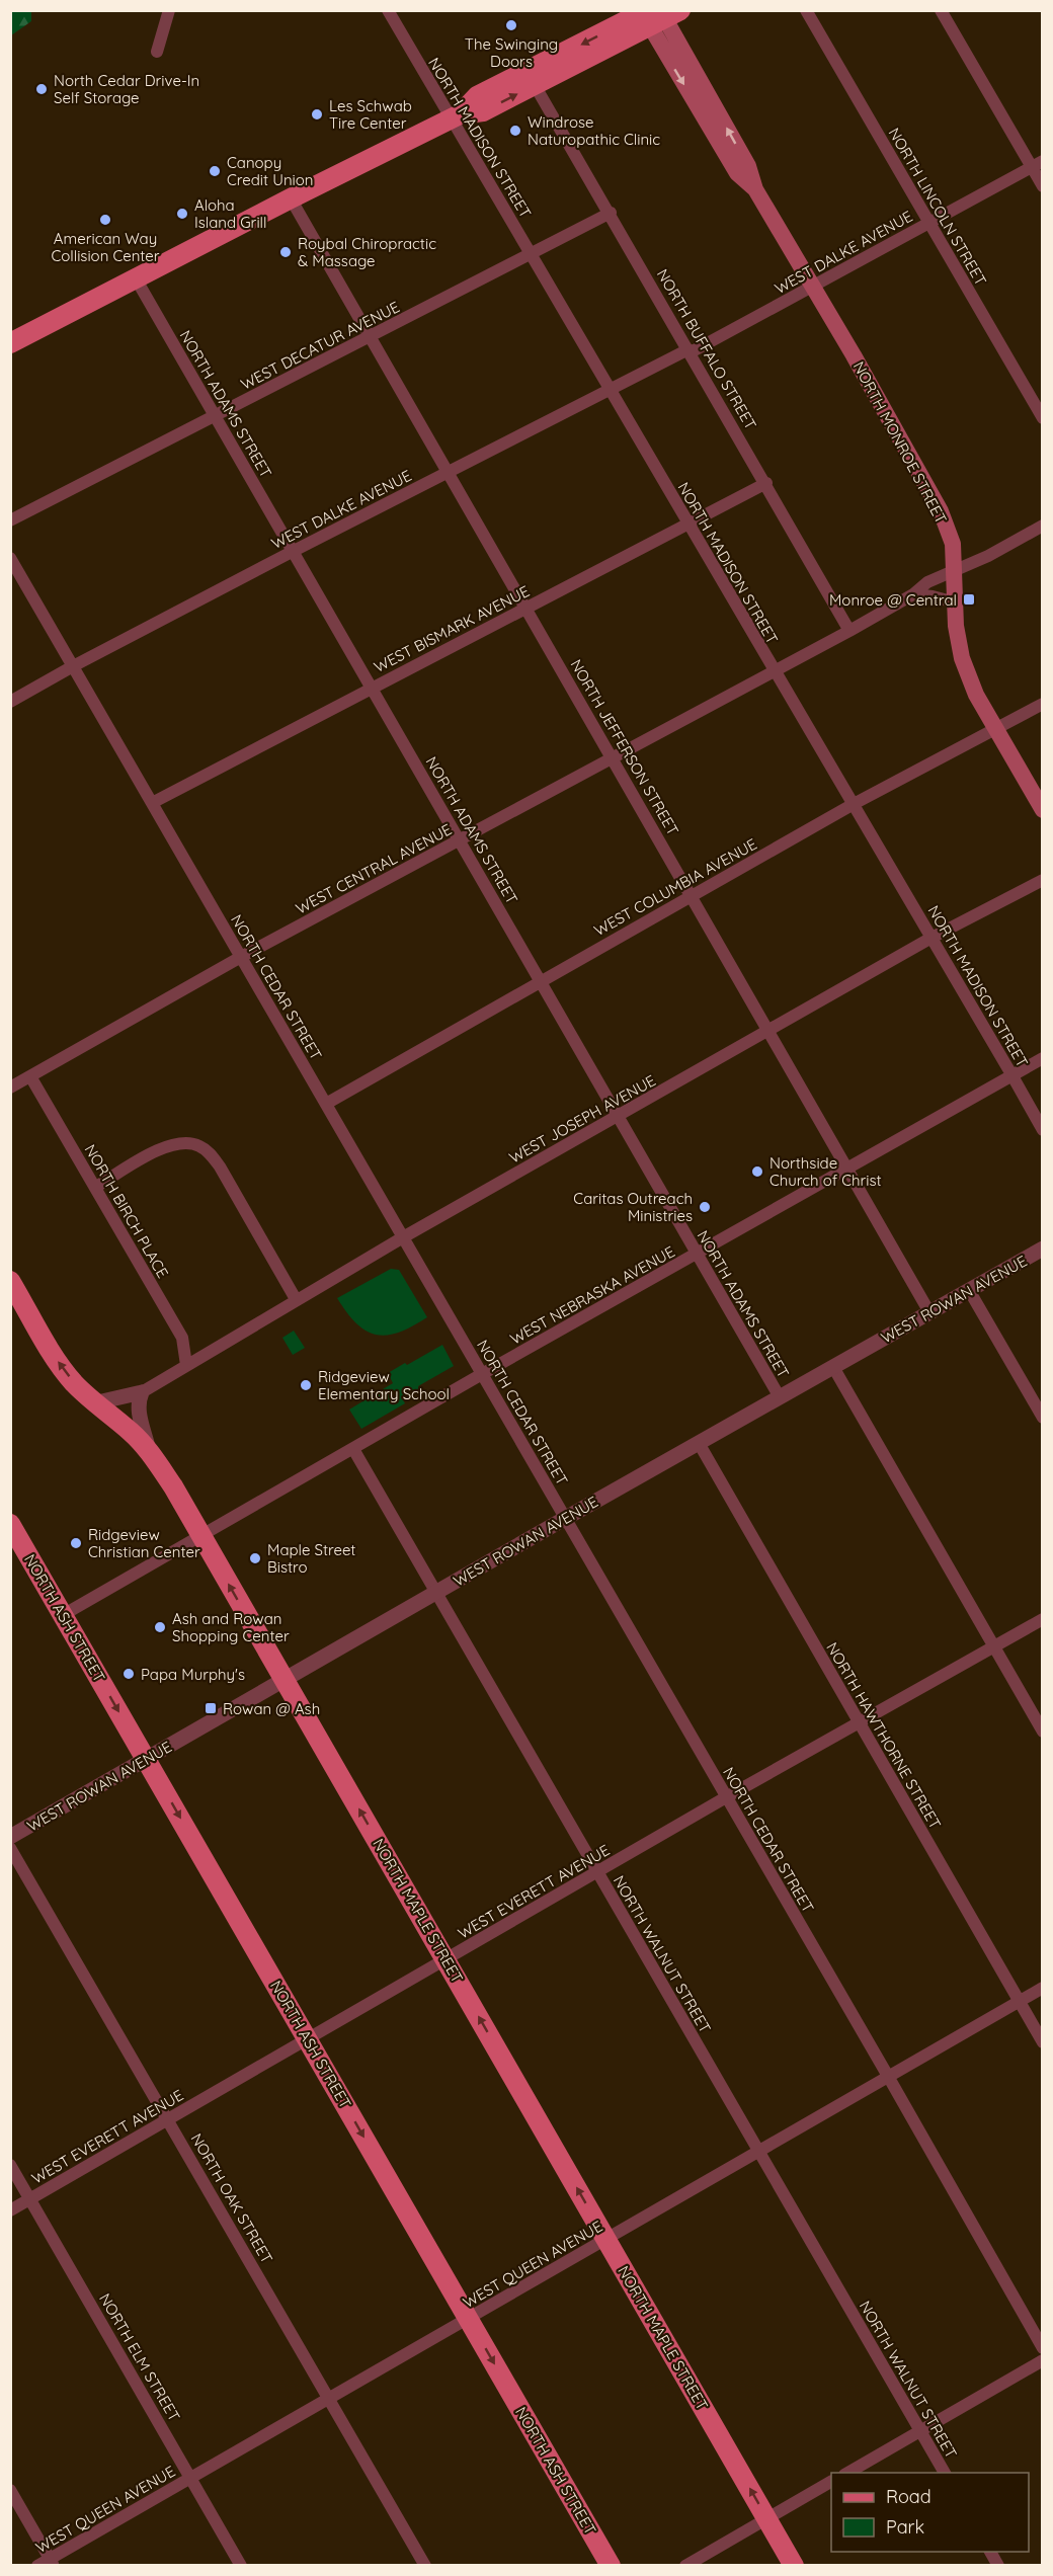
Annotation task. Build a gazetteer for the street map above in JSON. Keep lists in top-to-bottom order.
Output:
{
  "streets": {
    "main road": ["NORTH MONROE STREET", "NORTH ASH STREET", "NORTH MAPLE STREET"],
    "street": [
      "NORTH MADISON STREET",
      "NORTH LINCOLN STREET",
      "WEST DALKE AVENUE",
      "WEST DECATUR AVENUE",
      "NORTH BUFFALO STREET",
      "NORTH ADAMS STREET",
      "WEST BISMARK AVENUE",
      "NORTH JEFFERSON STREET",
      "WEST CENTRAL AVENUE",
      "WEST COLUMBIA AVENUE",
      "NORTH CEDAR STREET",
      "WEST JOSEPH AVENUE",
      "NORTH BIRCH PLACE",
      "WEST NEBRASKA AVENUE",
      "WEST ROWAN AVENUE",
      "NORTH HAWTHORNE STREET",
      "WEST EVERETT AVENUE",
      "NORTH WALNUT STREET",
      "NORTH OAK STREET",
      "WEST QUEEN AVENUE",
      "NORTH ELM STREET"
    ]
  },
  "crossings": [
    ["NORTH MADISON STREET", "WEST DALKE AVENUE"],
    ["NORTH MADISON STREET", "WEST DECATUR AVENUE"],
    ["NORTH MADISON STREET", "WEST BISMARK AVENUE"],
    ["NORTH MADISON STREET", "WEST CENTRAL AVENUE"],
    ["NORTH MADISON STREET", "WEST COLUMBIA AVENUE"],
    ["NORTH MADISON STREET", "WEST JOSEPH AVENUE"],
    ["NORTH MADISON STREET", "WEST NEBRASKA AVENUE"],
    ["NORTH LINCOLN STREET", "WEST DALKE AVENUE"],
    ["WEST DALKE AVENUE", "NORTH BUFFALO STREET"],
    ["WEST DALKE AVENUE", "NORTH ADAMS STREET"],
    ["WEST DALKE AVENUE", "NORTH MONROE STREET"],
    ["WEST DALKE AVENUE", "NORTH JEFFERSON STREET"],
    ["WEST DALKE AVENUE", "NORTH CEDAR STREET"],
    ["WEST DECATUR AVENUE", "NORTH BUFFALO STREET"],
    ["WEST DECATUR AVENUE", "NORTH ADAMS STREET"],
    ["WEST DECATUR AVENUE", "NORTH JEFFERSON STREET"],
    ["NORTH BUFFALO STREET", "WEST BISMARK AVENUE"],
    ["NORTH BUFFALO STREET", "WEST CENTRAL AVENUE"],
    ["NORTH ADAMS STREET", "WEST BISMARK AVENUE"],
    ["NORTH ADAMS STREET", "WEST CENTRAL AVENUE"],
    ["NORTH ADAMS STREET", "WEST COLUMBIA AVENUE"],
    ["NORTH ADAMS STREET", "WEST JOSEPH AVENUE"],
    ["NORTH ADAMS STREET", "WEST NEBRASKA AVENUE"],
    ["NORTH ADAMS STREET", "WEST ROWAN AVENUE"],
    ["NORTH MONROE STREET", "WEST CENTRAL AVENUE"],
    ["NORTH MONROE STREET", "WEST COLUMBIA AVENUE"],
    ["WEST BISMARK AVENUE", "NORTH JEFFERSON STREET"],
    ["WEST BISMARK AVENUE", "NORTH CEDAR STREET"],
    ["NORTH JEFFERSON STREET", "WEST CENTRAL AVENUE"],
    ["NORTH JEFFERSON STREET", "WEST COLUMBIA AVENUE"],
    ["NORTH JEFFERSON STREET", "WEST JOSEPH AVENUE"],
    ["NORTH JEFFERSON STREET", "WEST NEBRASKA AVENUE"],
    ["NORTH JEFFERSON STREET", "WEST ROWAN AVENUE"],
    ["WEST CENTRAL AVENUE", "NORTH CEDAR STREET"],
    ["WEST CENTRAL AVENUE", "NORTH BIRCH PLACE"],
    ["WEST COLUMBIA AVENUE", "NORTH CEDAR STREET"],
    ["NORTH CEDAR STREET", "WEST JOSEPH AVENUE"],
    ["NORTH CEDAR STREET", "WEST NEBRASKA AVENUE"],
    ["NORTH CEDAR STREET", "WEST ROWAN AVENUE"],
    ["NORTH CEDAR STREET", "WEST EVERETT AVENUE"],
    ["NORTH CEDAR STREET", "WEST QUEEN AVENUE"],
    ["WEST JOSEPH AVENUE", "NORTH BIRCH PLACE"],
    ["WEST NEBRASKA AVENUE", "NORTH ASH STREET"],
    ["WEST NEBRASKA AVENUE", "NORTH MAPLE STREET"],
    ["WEST NEBRASKA AVENUE", "NORTH WALNUT STREET"],
    ["WEST ROWAN AVENUE", "NORTH ASH STREET"],
    ["WEST ROWAN AVENUE", "NORTH HAWTHORNE STREET"],
    ["WEST ROWAN AVENUE", "NORTH MAPLE STREET"],
    ["WEST ROWAN AVENUE", "NORTH WALNUT STREET"],
    ["NORTH ASH STREET", "WEST EVERETT AVENUE"],
    ["NORTH ASH STREET", "WEST QUEEN AVENUE"],
    ["NORTH HAWTHORNE STREET", "WEST EVERETT AVENUE"],
    ["NORTH HAWTHORNE STREET", "WEST QUEEN AVENUE"],
    ["WEST EVERETT AVENUE", "NORTH MAPLE STREET"],
    ["WEST EVERETT AVENUE", "NORTH WALNUT STREET"],
    ["WEST EVERETT AVENUE", "NORTH OAK STREET"],
    ["WEST EVERETT AVENUE", "NORTH ELM STREET"],
    ["NORTH MAPLE STREET", "WEST QUEEN AVENUE"],
    ["NORTH WALNUT STREET", "WEST QUEEN AVENUE"],
    ["NORTH OAK STREET", "WEST QUEEN AVENUE"],
    ["WEST QUEEN AVENUE", "NORTH ELM STREET"]
  ],
  "one_way": ["NORTH ASH STREET", "NORTH MAPLE STREET"],
  "places": {
    "other": [
      "The Swinging Doors",
      "North Cedar Drive-In Self Storage",
      "Les Schwab Tire Center",
      "Windrose Naturopathic Clinic",
      "Canopy Credit Union",
      "Aloha Island Grill",
      "American Way Collision Center",
      "Roybal Chiropractic & Massage",
      "Northside Church of Christ",
      "Caritas Outreach Ministries",
      "Ridgeview Elementary School",
      "Ridgeview Christian Center",
      "Maple Street Bistro",
      "Ash and Rowan Shopping Center",
      "Papa Murphy's"
    ],
    "transit": ["Monroe @ Central", "Rowan @ Ash"]
  },
  "legend": ["Road", "Park"]
}
